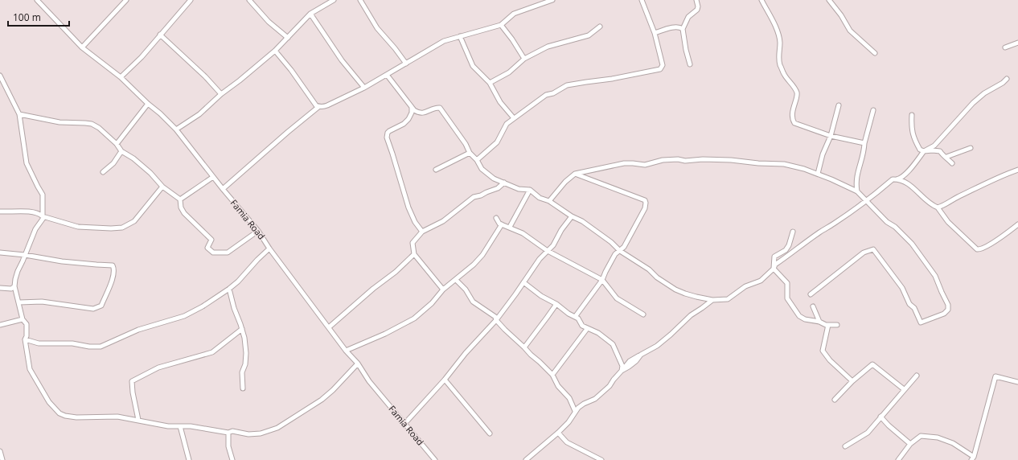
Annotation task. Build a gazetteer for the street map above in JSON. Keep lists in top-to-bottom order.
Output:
{
  "streets": {
    "street": ["Famia Road"]
  },
  "scale_bar": "100 m"
}
